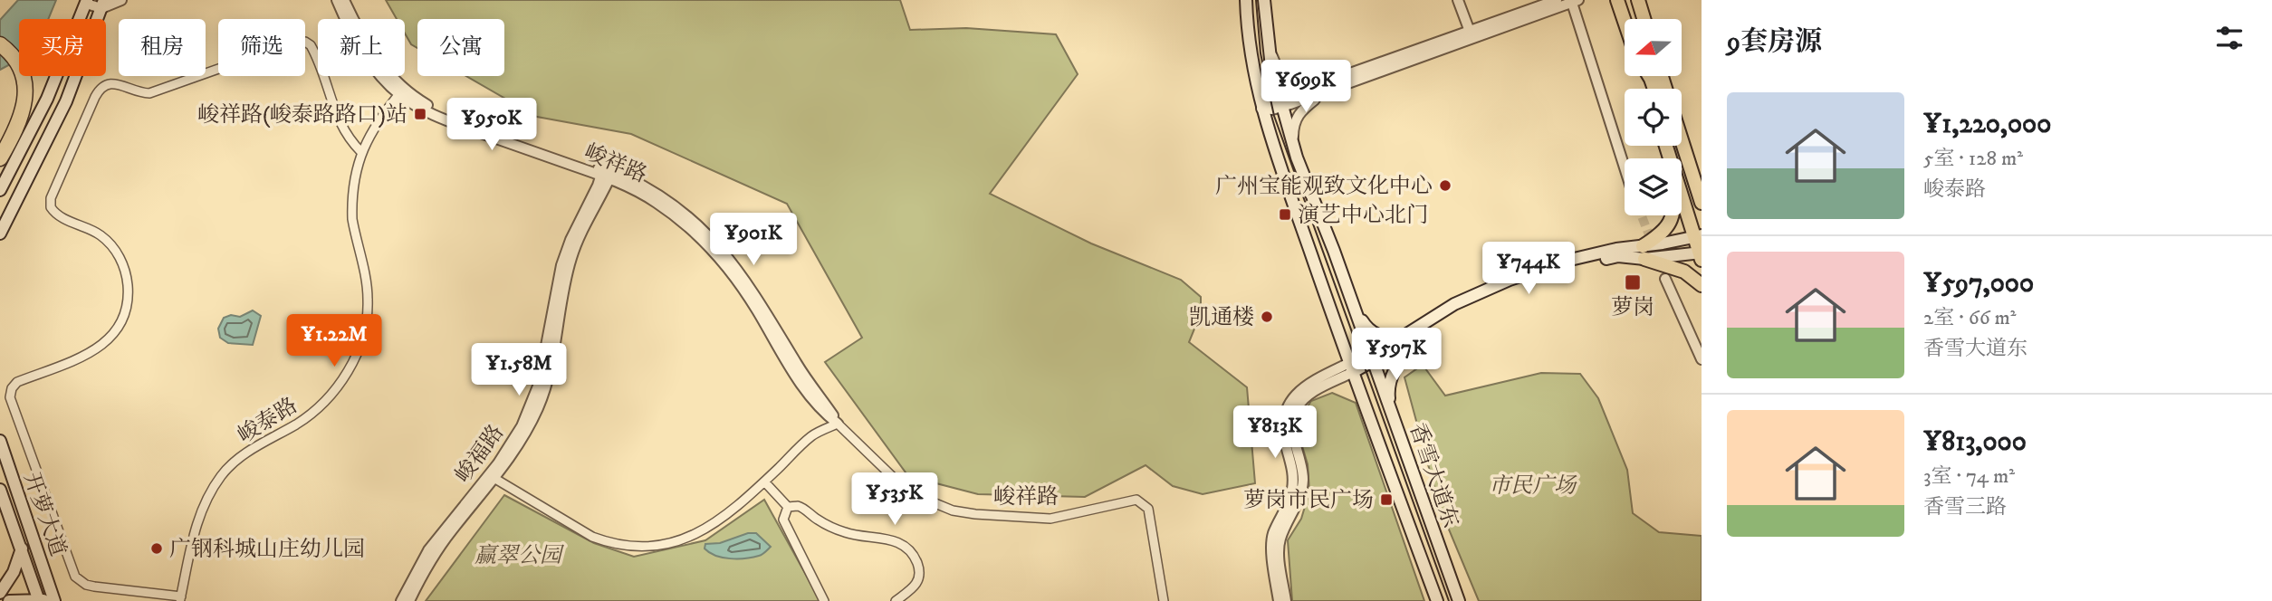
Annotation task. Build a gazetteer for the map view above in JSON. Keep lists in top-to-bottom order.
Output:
{
  "streets": {
    "main road": ["香雪大道东", "开萝大道"],
    "street": ["峻祥路", "峻泰路", "峻福路"]
  },
  "crossings": [
    ["峻祥路", "峻泰路"],
    ["峻祥路", "峻福路"]
  ],
  "parks": ["市民广场", "赢翠公园"],
  "places": {
    "transit": [
      "峻祥路(峻泰路路口)站",
      "演艺中心北门",
      "萝岗",
      "萝岗市民广场"
    ],
    "other": ["广州宝能观致文化中心", "凯通楼", "广钢科城山庄幼儿园"]
  },
  "north": "left",
  "page": {
    "heading": "9套房源",
    "chip": [
      "买房",
      "租房",
      "筛选",
      "新上",
      "公寓"
    ],
    "price": [
      "¥699K",
      "¥950K",
      "¥901K",
      "¥744K",
      "¥1.22M",
      "¥597K",
      "¥1.58M",
      "¥813K",
      "¥535K"
    ],
    "list": [
      {
        "name": "¥1,220,000",
        "note": "5室 · 128 m² · 峻泰路"
      },
      {
        "name": "¥597,000",
        "note": "2室 · 66 m² · 香雪大道东"
      },
      {
        "name": "¥813,000",
        "note": "3室 · 74 m² · 香雪三路"
      }
    ]
  }
}
